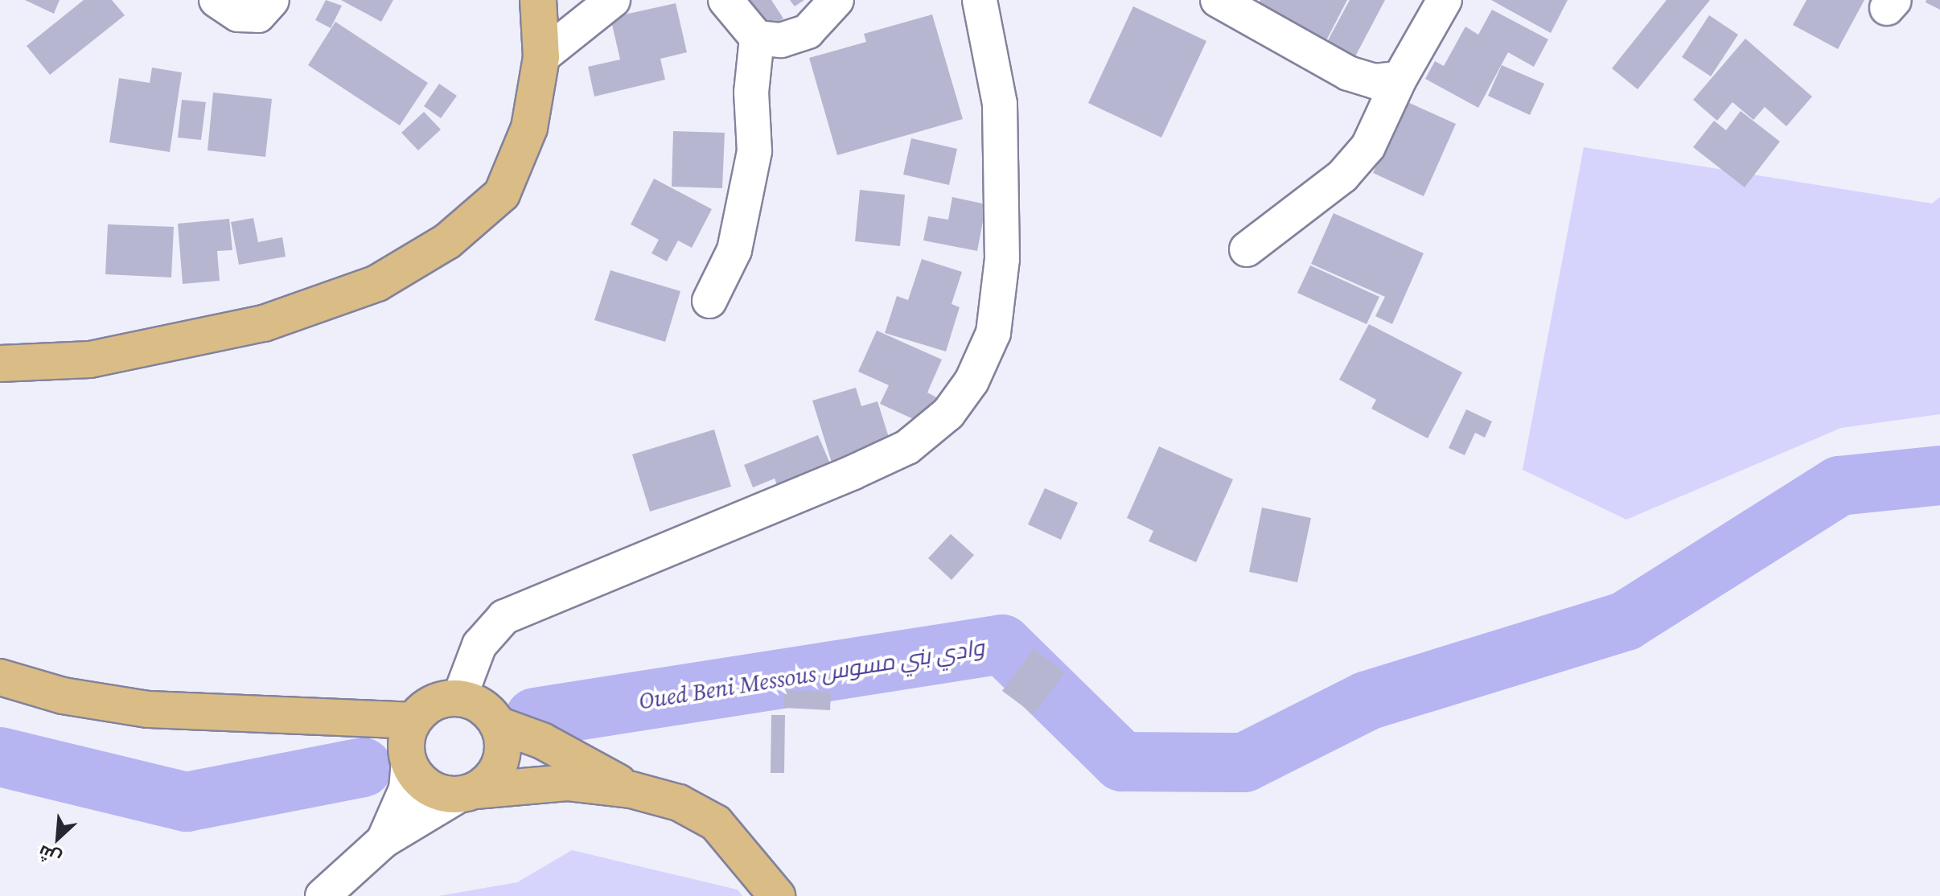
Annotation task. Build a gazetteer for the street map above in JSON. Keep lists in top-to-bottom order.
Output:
{
  "water": ["Oued Beni Messous وادي بني مسوس"],
  "north": "bottom left"
}
